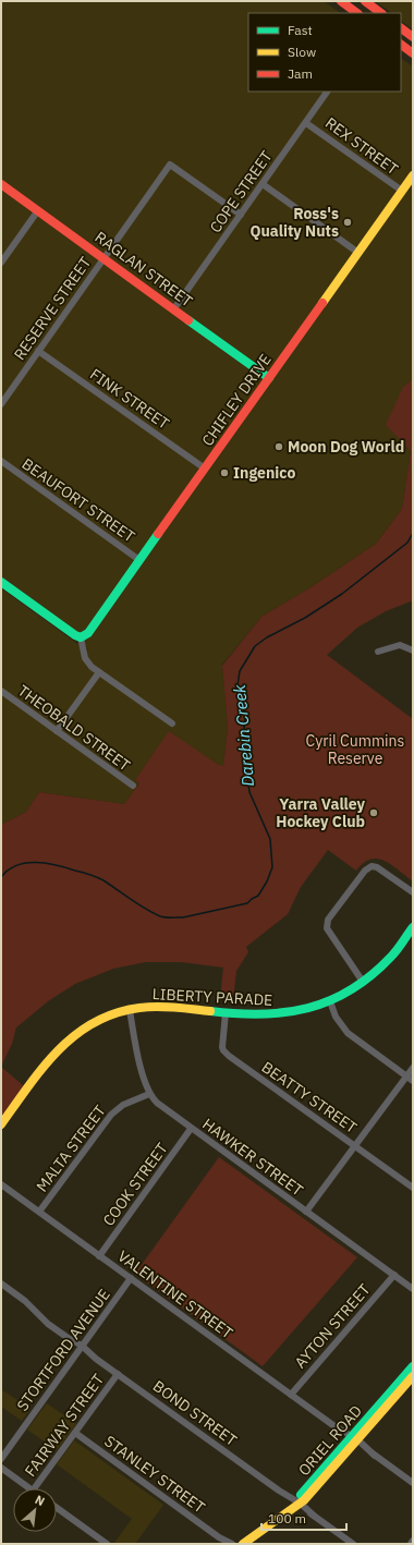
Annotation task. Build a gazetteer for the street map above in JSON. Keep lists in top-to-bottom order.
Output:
{
  "streets": {
    "main road": [
      "RAGLAN STREET",
      "CHIFLEY DRIVE",
      "LIBERTY PARADE",
      "ORIEL ROAD"
    ],
    "street": [
      "REX STREET",
      "COPE STREET",
      "RESERVE STREET",
      "FINK STREET",
      "BEAUFORT STREET",
      "THEOBALD STREET",
      "BEATTY STREET",
      "MALTA STREET",
      "HAWKER STREET",
      "COOK STREET",
      "VALENTINE STREET",
      "AYTON STREET",
      "STORTFORD AVENUE",
      "BOND STREET",
      "FAIRWAY STREET",
      "STANLEY STREET"
    ]
  },
  "crossings": [
    ["REX STREET", "COPE STREET"],
    ["REX STREET", "CHIFLEY DRIVE"],
    ["COPE STREET", "RAGLAN STREET"],
    ["COPE STREET", "RESERVE STREET"],
    ["RAGLAN STREET", "RESERVE STREET"],
    ["RAGLAN STREET", "CHIFLEY DRIVE"],
    ["RESERVE STREET", "FINK STREET"],
    ["FINK STREET", "CHIFLEY DRIVE"],
    ["CHIFLEY DRIVE", "BEAUFORT STREET"],
    ["LIBERTY PARADE", "BEATTY STREET"],
    ["LIBERTY PARADE", "HAWKER STREET"],
    ["MALTA STREET", "HAWKER STREET"],
    ["MALTA STREET", "VALENTINE STREET"],
    ["HAWKER STREET", "COOK STREET"],
    ["HAWKER STREET", "AYTON STREET"],
    ["COOK STREET", "VALENTINE STREET"],
    ["VALENTINE STREET", "AYTON STREET"],
    ["VALENTINE STREET", "STORTFORD AVENUE"],
    ["VALENTINE STREET", "ORIEL ROAD"],
    ["STORTFORD AVENUE", "BOND STREET"],
    ["BOND STREET", "FAIRWAY STREET"],
    ["BOND STREET", "ORIEL ROAD"],
    ["FAIRWAY STREET", "STANLEY STREET"]
  ],
  "water": ["Darebin Creek"],
  "parks": ["Cyril Cummins Reserve"],
  "places": [
    "Ross's Quality Nuts",
    "Moon Dog World",
    "Ingenico",
    "Yarra Valley Hockey Club"
  ],
  "legend": ["Fast", "Slow", "Jam"],
  "scale_bar": "100 m",
  "north": "top right"
}
